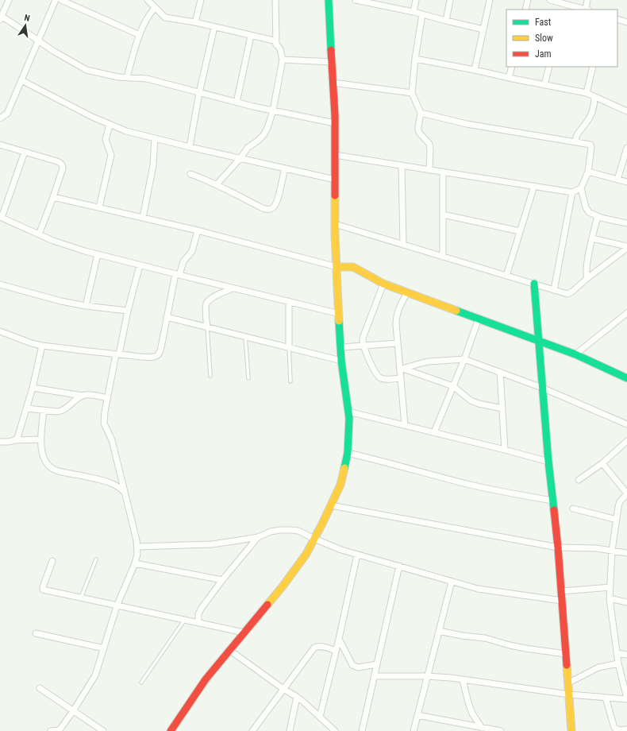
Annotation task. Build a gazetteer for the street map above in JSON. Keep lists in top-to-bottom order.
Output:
{
  "legend": ["Fast", "Slow", "Jam"],
  "north": "top"
}
